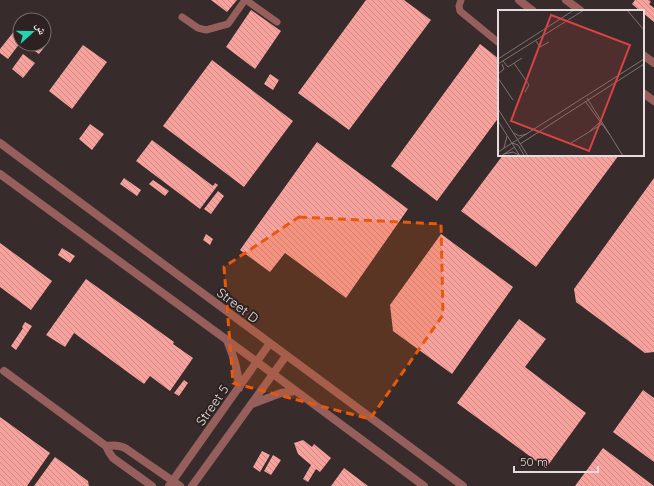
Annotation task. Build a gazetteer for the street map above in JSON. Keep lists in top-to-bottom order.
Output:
{
  "streets": {
    "street": ["Street D", "Street 5"]
  },
  "crossings": [
    ["Street D", "Street 5"]
  ],
  "scale_bar": "50 m",
  "north": "right"
}
